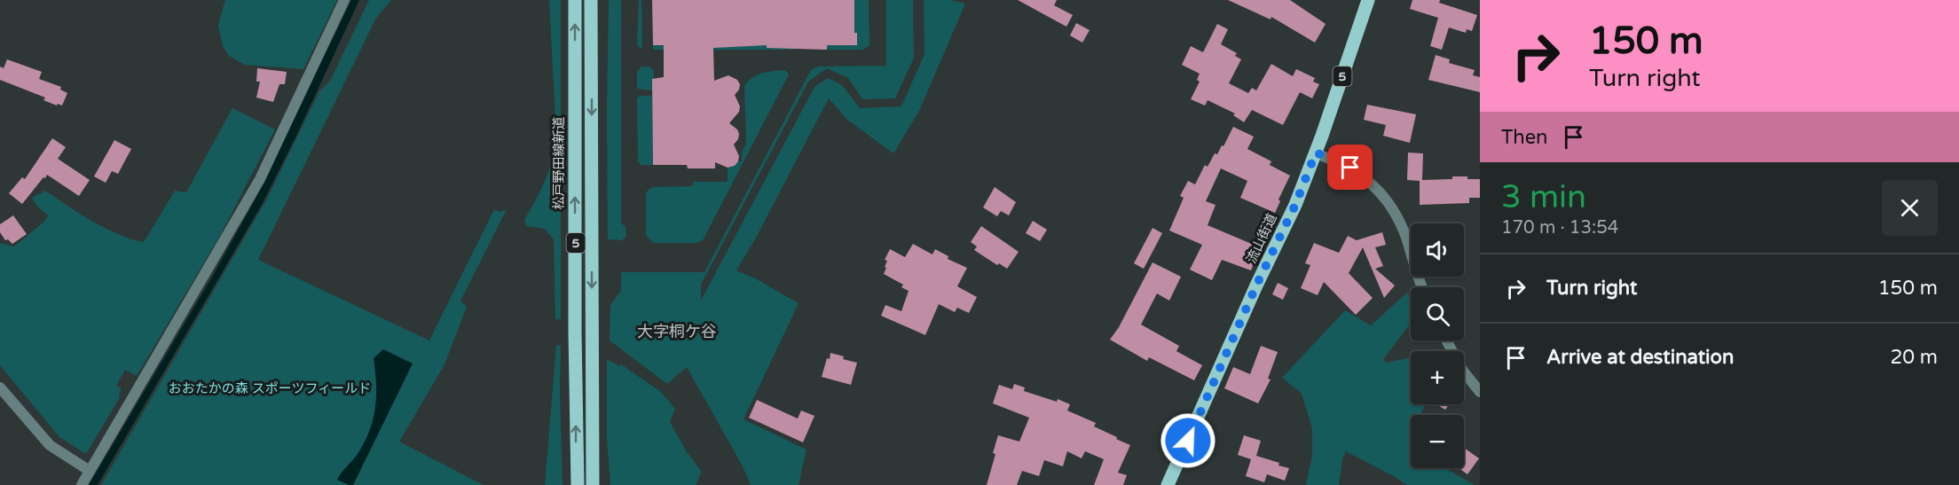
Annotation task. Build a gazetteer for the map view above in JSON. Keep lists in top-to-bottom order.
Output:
{
  "streets": {
    "main road": ["5", "松戸野田線新道", "流山街道"]
  },
  "districts": ["大字桐ケ谷"],
  "parks": ["おおたかの森 スポーツフィールド"],
  "page": {
    "turn": ["150 m", "Turn right"],
    "then": "Then",
    "heading": ["3 min", "170 m · 13:54"],
    "map_buttons": ["+", "−"],
    "list": [
      {
        "name": "Turn right",
        "value": "150 m"
      },
      {
        "name": "Arrive at destination",
        "value": "20 m"
      }
    ]
  }
}
